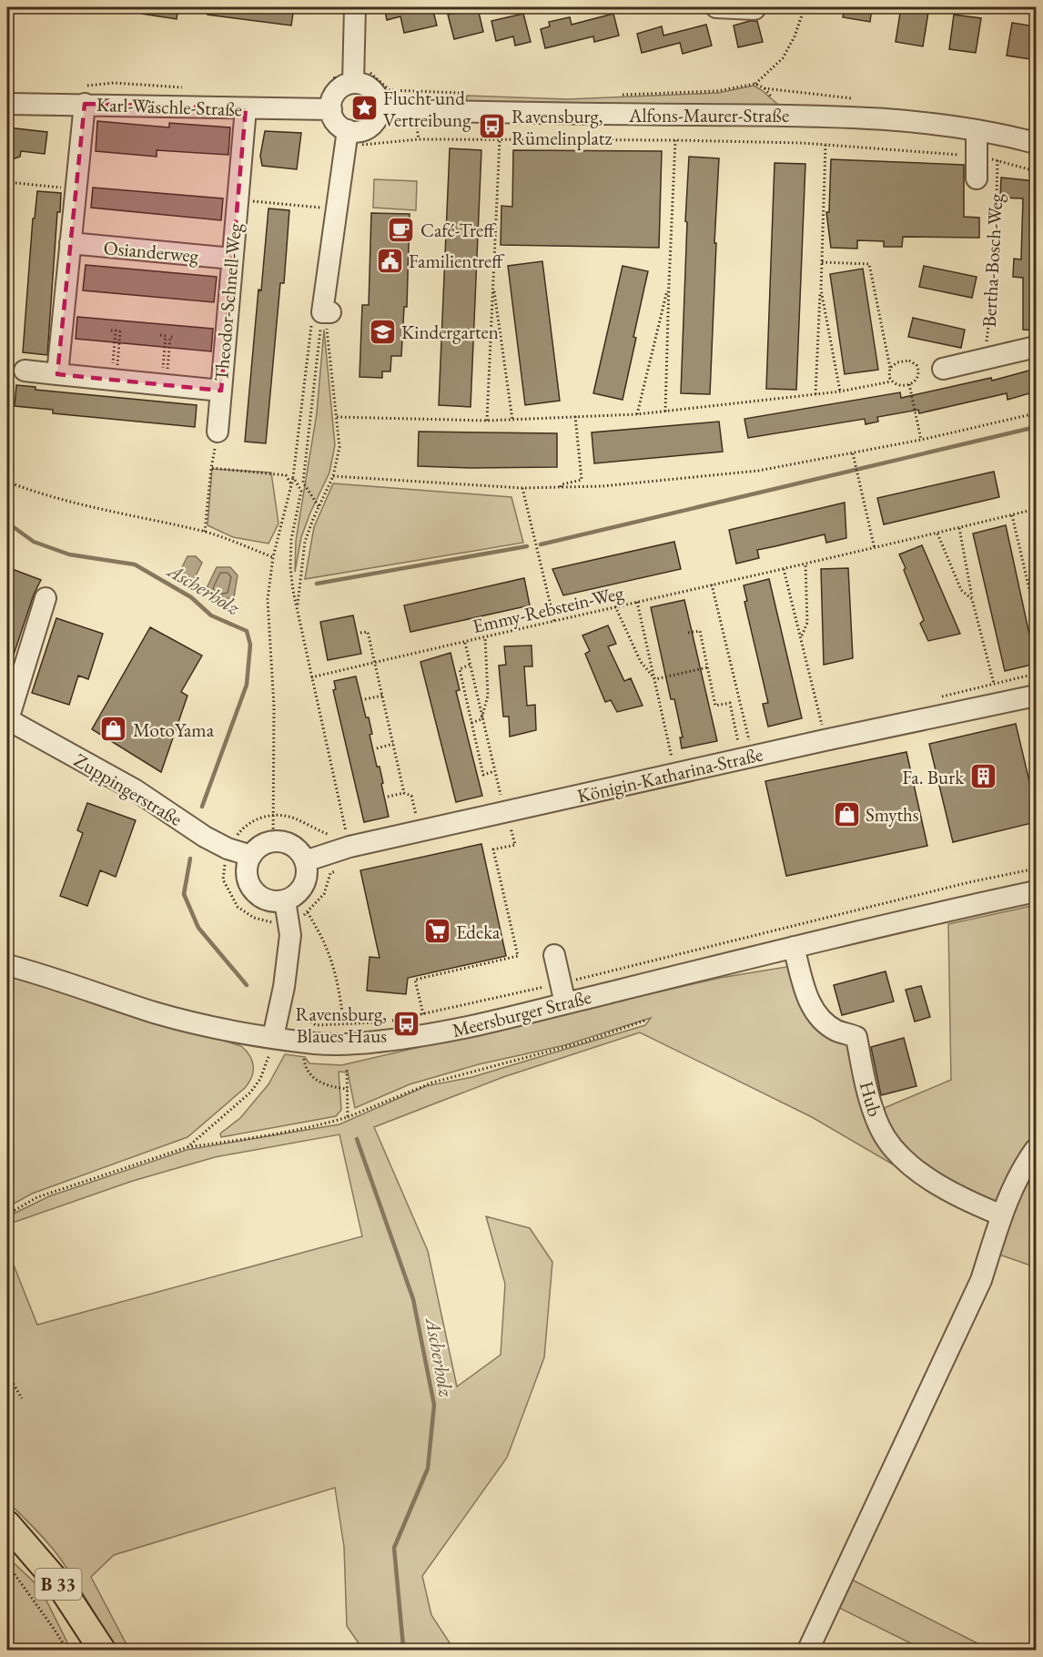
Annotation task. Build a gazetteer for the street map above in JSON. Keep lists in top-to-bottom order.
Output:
{
  "streets": {
    "main road": ["B 33"],
    "street": [
      "Karl-Wäschle-Straße",
      "Alfons-Maurer-Straße",
      "Osianderweg",
      "Bertha-Bosch-Weg",
      "Theodor-Schnell-Weg",
      "Königin-Katharina-Straße",
      "Zuppingerstraße",
      "Meersburger Straße",
      "Hub"
    ],
    "path": ["Emmy-Rebstein-Weg"]
  },
  "crossings": [
    ["Karl-Wäschle-Straße", "Alfons-Maurer-Straße"],
    ["Karl-Wäschle-Straße", "Theodor-Schnell-Weg"],
    ["Osianderweg", "Theodor-Schnell-Weg"],
    ["Emmy-Rebstein-Weg", "Königin-Katharina-Straße"],
    ["Königin-Katharina-Straße", "Zuppingerstraße"],
    ["Meersburger Straße", "Hub"]
  ],
  "water": ["Ascherholz"],
  "places": {
    "place": ["Flucht und Vertreibung"],
    "bus stop": ["Ravensburg, Rümelinplatz", "Ravensburg, Blaues Haus"],
    "cafe": ["Café-Treff"],
    "public building": ["Familientreff"],
    "school or university": ["Kindergarten"],
    "shop": ["MotoYama", "Smyths"],
    "building": ["Fa. Burk"],
    "supermarket": ["Edeka"]
  }
}
